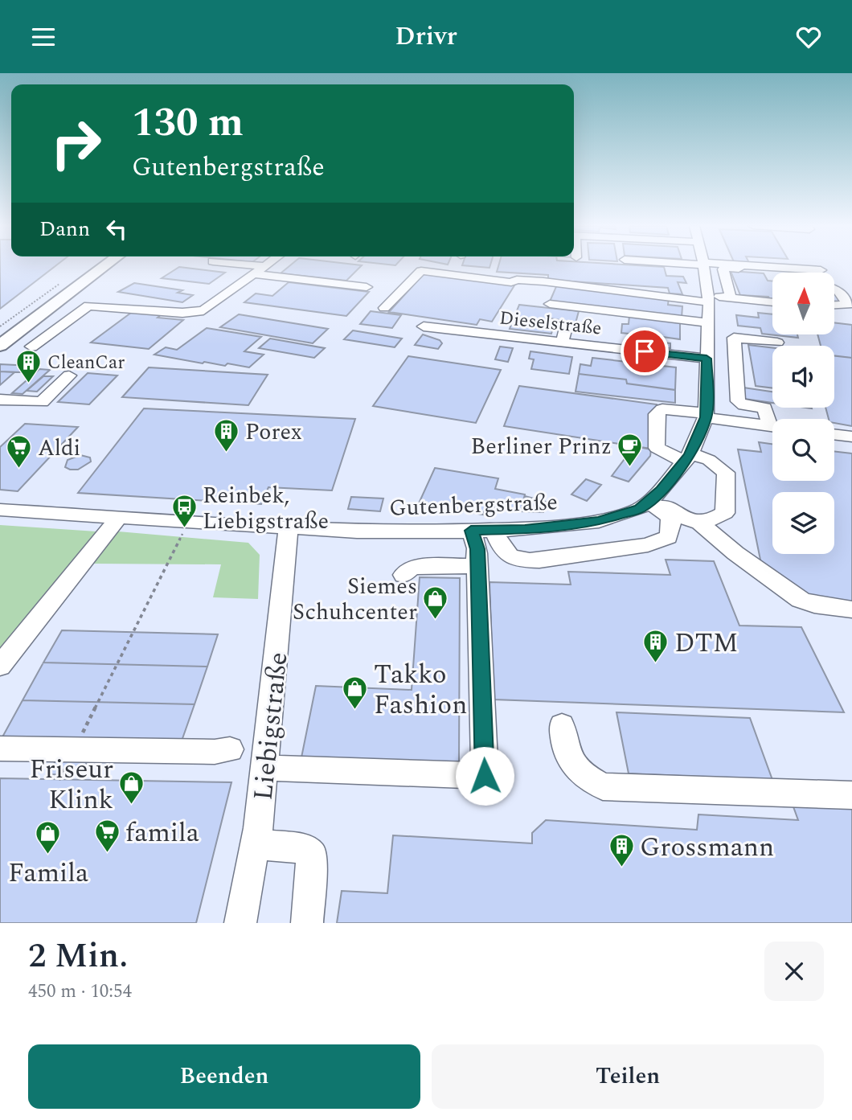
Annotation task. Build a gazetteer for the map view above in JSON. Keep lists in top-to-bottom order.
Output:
{
  "streets": {
    "street": ["Dieselstraße", "Gutenbergstraße", "Liebigstraße"]
  },
  "crossings": [
    ["Dieselstraße", "Gutenbergstraße"],
    ["Gutenbergstraße", "Liebigstraße"]
  ],
  "places": {
    "building": [
      "CleanCar",
      "Porex",
      "DTM",
      "Grossmann"
    ],
    "cafe": ["Berliner Prinz"],
    "supermarket": ["Aldi", "famila"],
    "bus stop": ["Reinbek, Liebigstraße"],
    "shop": [
      "Siemes Schuhcenter",
      "Takko Fashion",
      "Friseur Klink",
      "Famila"
    ]
  },
  "north": "top",
  "page": {
    "header": "Drivr",
    "turn": ["130 m", "Gutenbergstraße"],
    "then": "Dann",
    "heading": ["2 Min.", "450 m · 10:54"],
    "buttons": ["Beenden", "Teilen"]
  }
}
